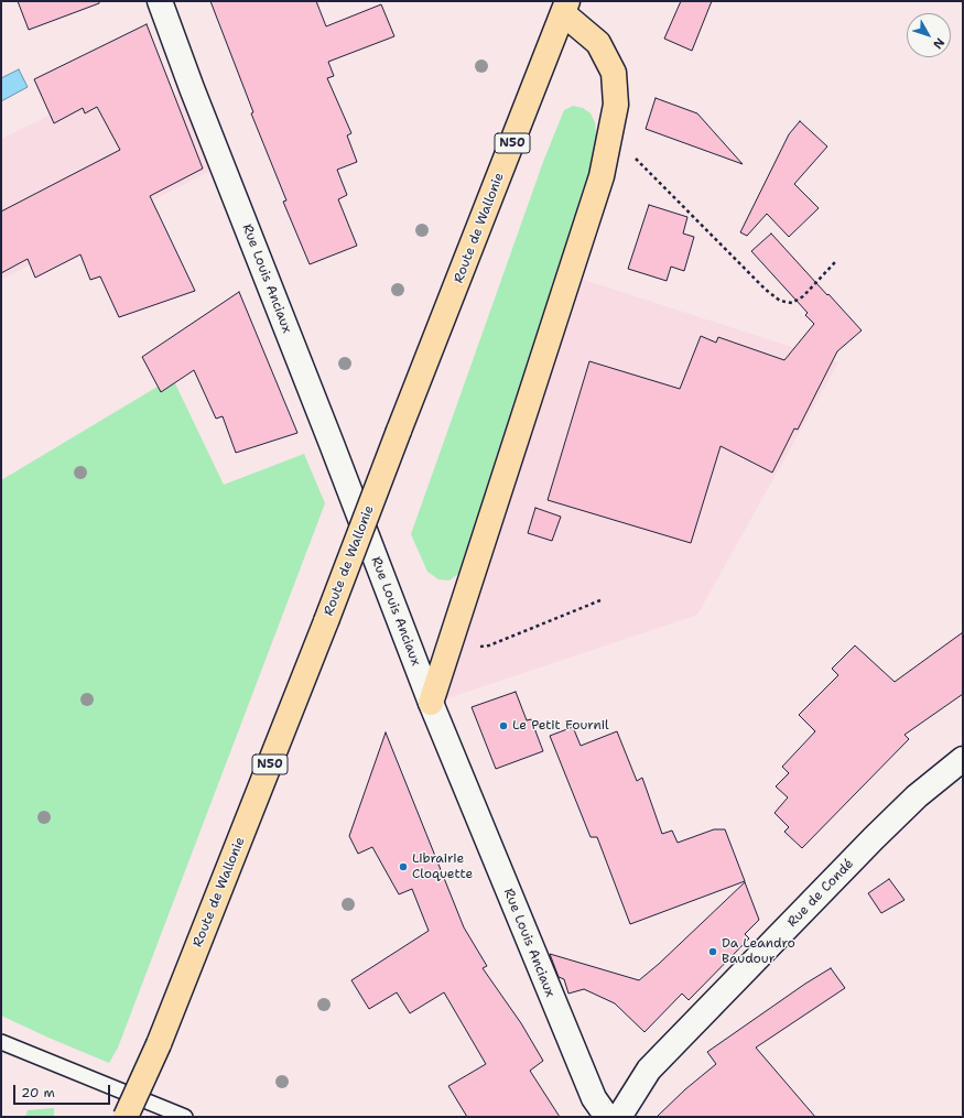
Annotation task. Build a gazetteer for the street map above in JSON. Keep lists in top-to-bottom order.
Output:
{
  "streets": {
    "main road": ["N50", "Route de Wallonie"],
    "street": ["Rue Louis Anciaux", "Rue de Condé"]
  },
  "places": ["Le Petit Fournil", "Librairie Cloquette", "Da Leandro Baudour"],
  "scale_bar": "20 m",
  "north": "bottom right"
}
